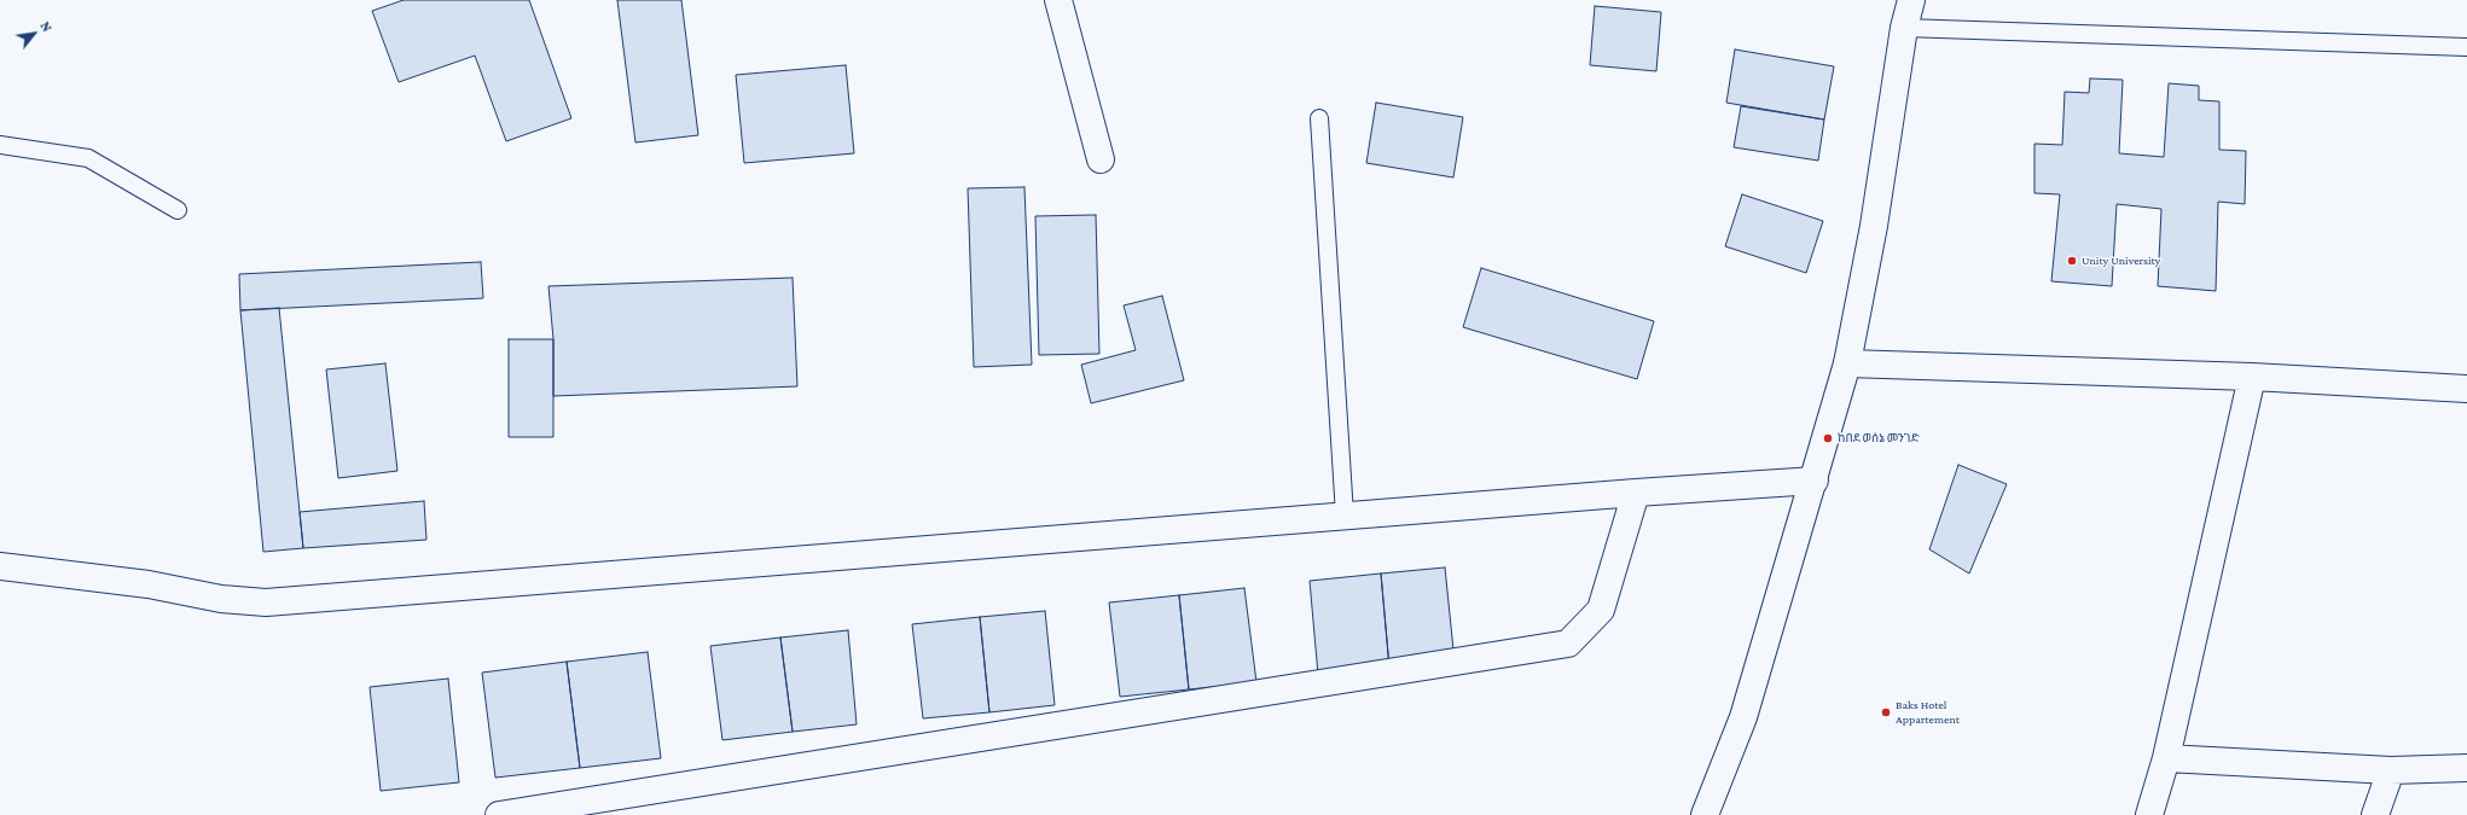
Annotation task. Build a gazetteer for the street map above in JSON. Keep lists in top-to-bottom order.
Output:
{
  "places": ["Unity University", "ከበደ ወሰኔ መንገድ", "Baks Hotel Appartement"],
  "north": "top right"
}
